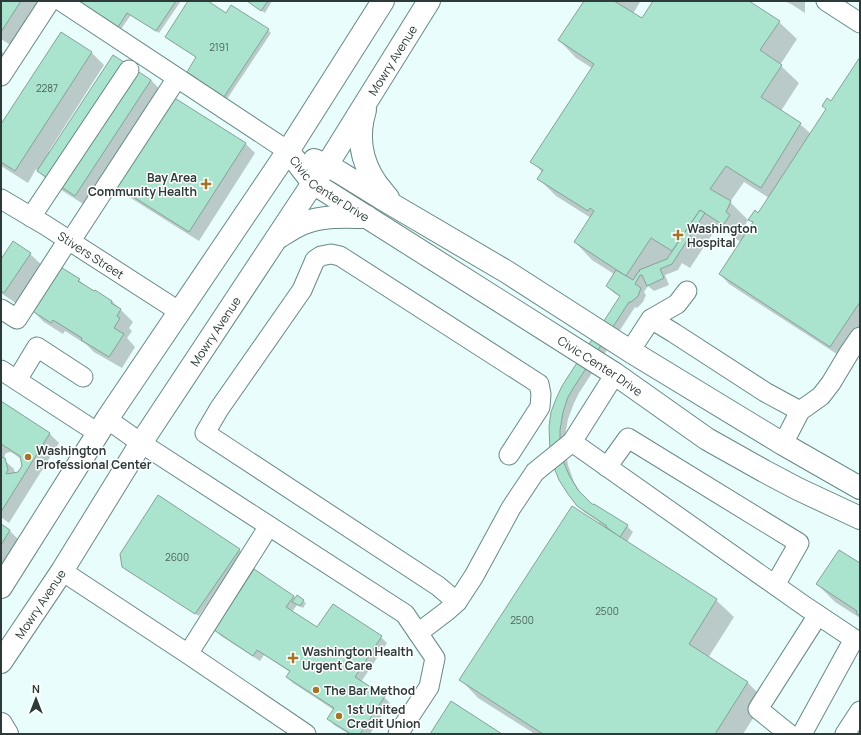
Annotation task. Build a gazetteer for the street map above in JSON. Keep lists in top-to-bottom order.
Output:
{
  "streets": {
    "main road": ["Mowry Avenue", "Civic Center Drive"],
    "street": ["Stivers Street"]
  },
  "crossings": [
    ["Mowry Avenue", "Civic Center Drive"]
  ],
  "places": {
    "health": ["Bay Area Community Health", "Washington Hospital", "Washington Health Urgent Care"],
    "other": ["Washington Professional Center", "The Bar Method", "1st United Credit Union"]
  },
  "house_numbers": [
    "2191",
    "2287",
    "2600",
    "2500",
    "2500"
  ],
  "north": "top"
}
